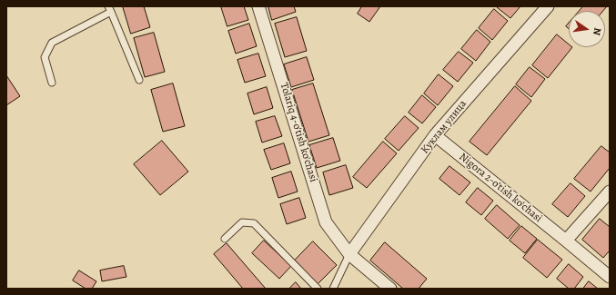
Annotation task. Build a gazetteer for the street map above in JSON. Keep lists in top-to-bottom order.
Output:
{
  "streets": {
    "street": ["Куклам улица", "Tolariq 4-o'tish ko'chasi", "Nigora 2-o'tish ko'chasi"]
  },
  "crossings": [
    ["Куклам улица", "Tolariq 4-o'tish ko'chasi"],
    ["Куклам улица", "Nigora 2-o'tish ko'chasi"]
  ],
  "north": "right"
}
